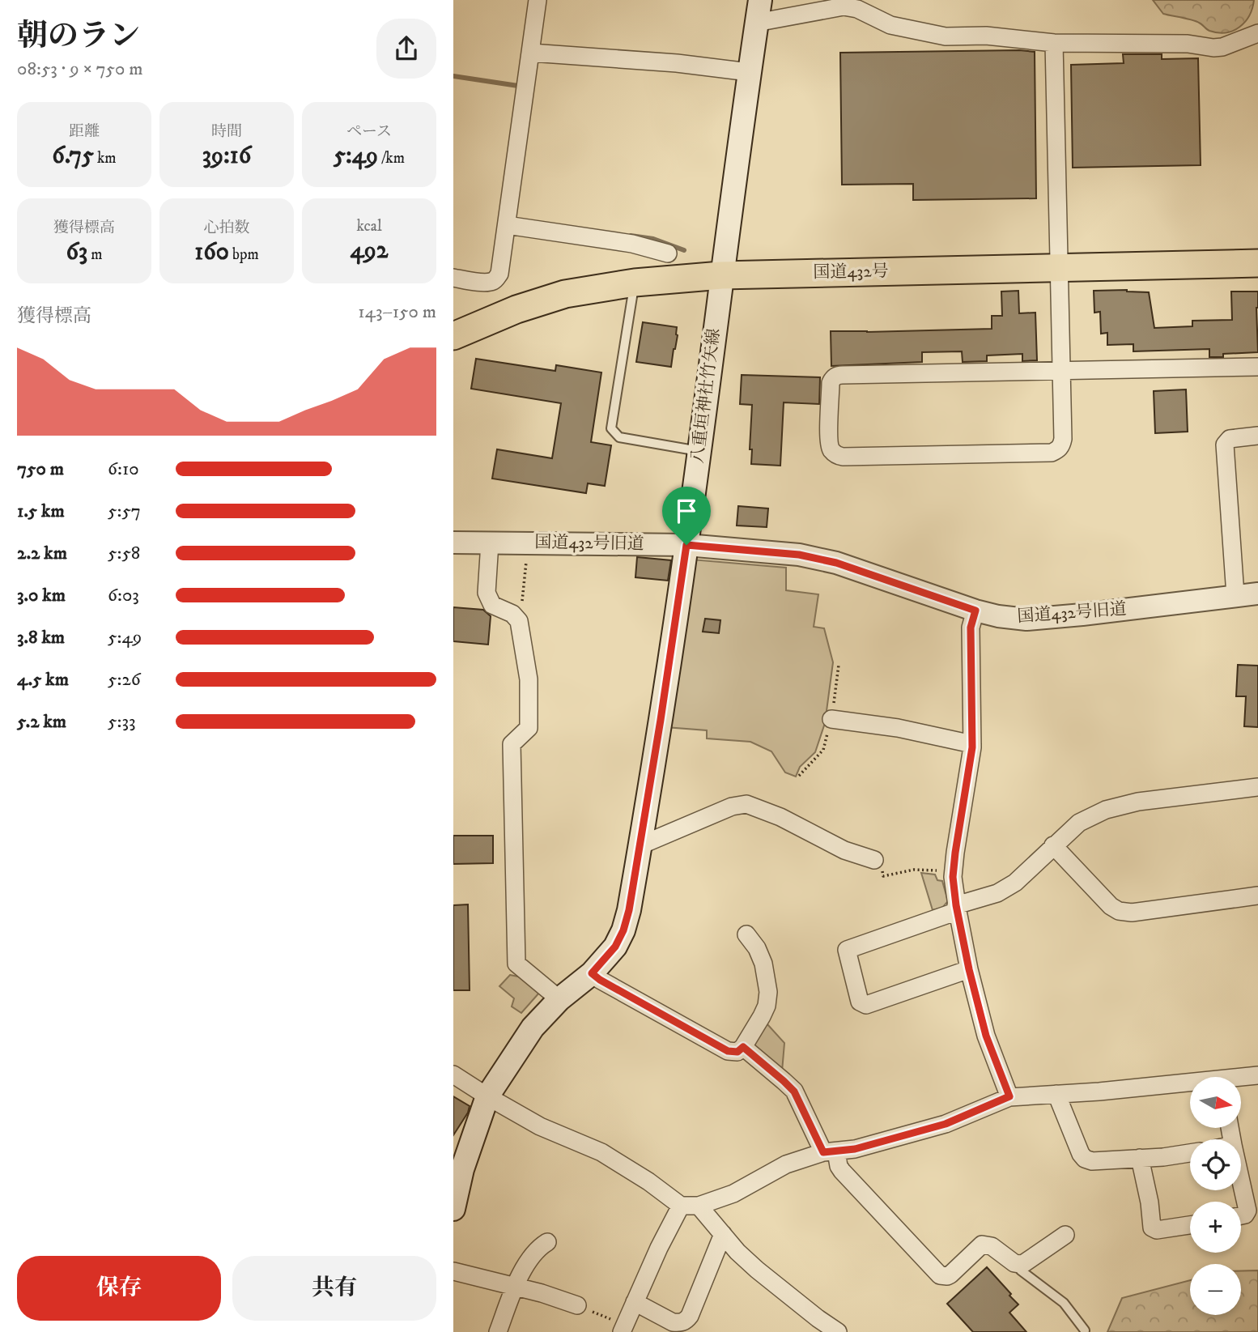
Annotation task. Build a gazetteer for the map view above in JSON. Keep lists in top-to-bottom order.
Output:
{
  "streets": {
    "highway": ["国道432号"],
    "main road": ["八重垣神社竹矢線"],
    "street": ["国道432号旧道"]
  },
  "crossings": [
    ["国道432号", "八重垣神社竹矢線"],
    ["八重垣神社竹矢線", "国道432号旧道"]
  ],
  "north": "right",
  "page": {
    "heading": ["朝のラン", "08:53 · 9 × 750 m"],
    "stats": [
      ["距離", "6.75 km"],
      ["時間", "39:16"],
      ["ペース", "5:49 /km"],
      ["獲得標高", "63 m"],
      ["心拍数", "160 bpm"],
      ["kcal", "492"]
    ],
    "chart": ["獲得標高", "143–150 m"],
    "list": [
      {
        "name": "750 m",
        "note": "6:10"
      },
      {
        "name": "1.5 km",
        "note": "5:57"
      },
      {
        "name": "2.2 km",
        "note": "5:58"
      },
      {
        "name": "3.0 km",
        "note": "6:03"
      },
      {
        "name": "3.8 km",
        "note": "5:49"
      },
      {
        "name": "4.5 km",
        "note": "5:26"
      },
      {
        "name": "5.2 km",
        "note": "5:33"
      }
    ],
    "map_buttons": ["+", "−"],
    "buttons": ["保存", "共有"]
  }
}
